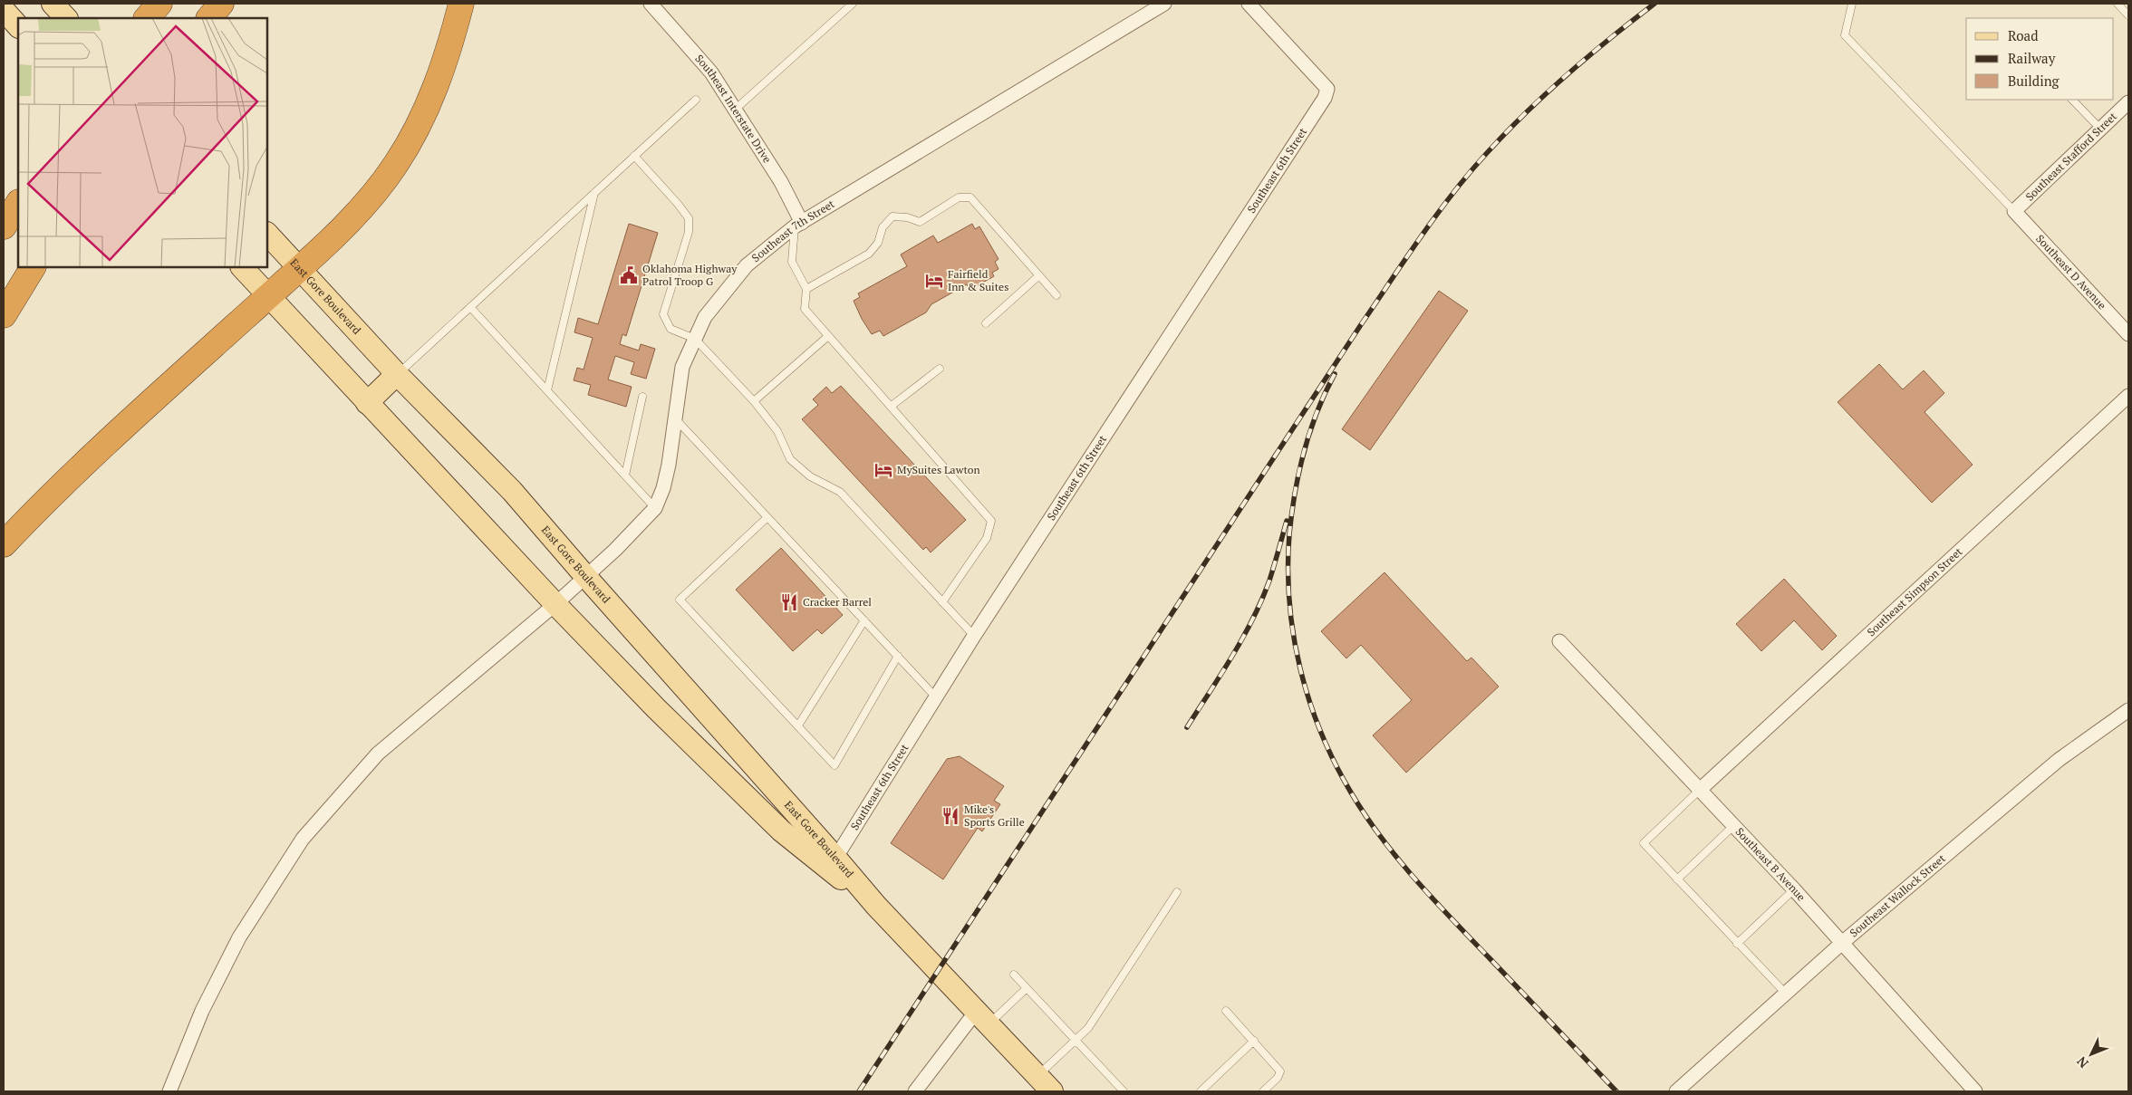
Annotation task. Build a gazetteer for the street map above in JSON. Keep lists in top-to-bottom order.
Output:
{
  "streets": {
    "main road": ["East Gore Boulevard"],
    "street": [
      "Southeast Interstate Drive",
      "Southeast Stafford Street",
      "Southeast 6th Street",
      "Southeast 7th Street",
      "Southeast D Avenue",
      "Southeast Simpson Street",
      "Southeast B Avenue",
      "Southeast Wallock Street"
    ]
  },
  "crossings": [
    ["Southeast Interstate Drive", "Southeast 7th Street"],
    ["Southeast Stafford Street", "Southeast D Avenue"],
    ["Southeast 6th Street", "East Gore Boulevard"],
    ["Southeast 7th Street", "East Gore Boulevard"],
    ["Southeast Simpson Street", "Southeast B Avenue"],
    ["Southeast B Avenue", "Southeast Wallock Street"]
  ],
  "places": {
    "public building": ["Oklahoma Highway Patrol Troop G"],
    "hotel": ["Fairfield Inn & Suites", "MySuites Lawton"],
    "restaurant": ["Cracker Barrel", "Mike's Sports Grille"]
  },
  "legend": ["Road", "Railway", "Building"],
  "north": "bottom left"
}
